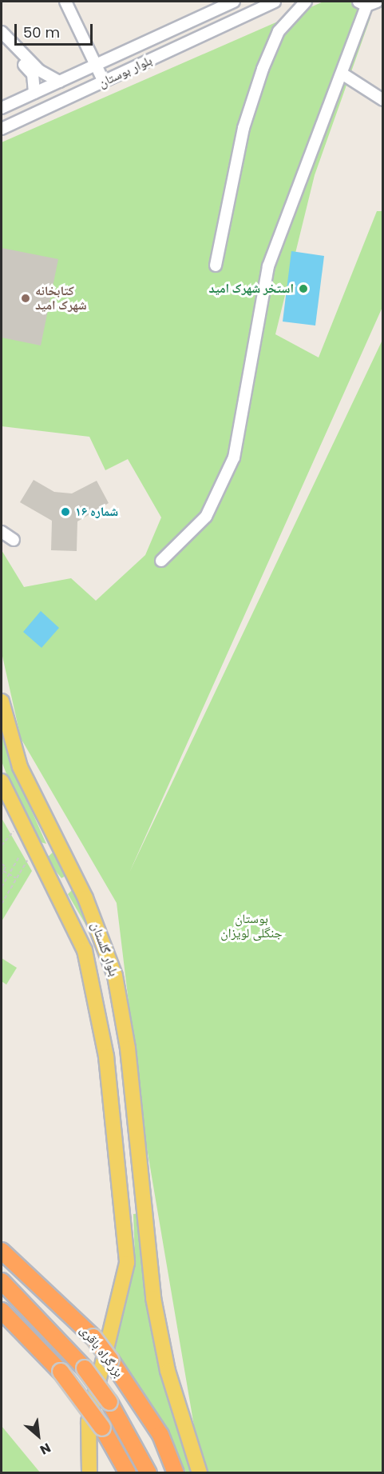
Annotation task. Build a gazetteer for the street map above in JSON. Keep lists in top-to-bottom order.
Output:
{
  "streets": {
    "highway": ["بزرگراه باقری"],
    "main road": ["بلوار گلستان"],
    "street": ["بلوار بوستان"]
  },
  "parks": ["بوستان جنگلی لویزان"],
  "places": ["استخر شهرک امید", "کتابخانه شهرک امید", "شماره ۱۶"],
  "scale_bar": "50 m",
  "north": "bottom right"
}
